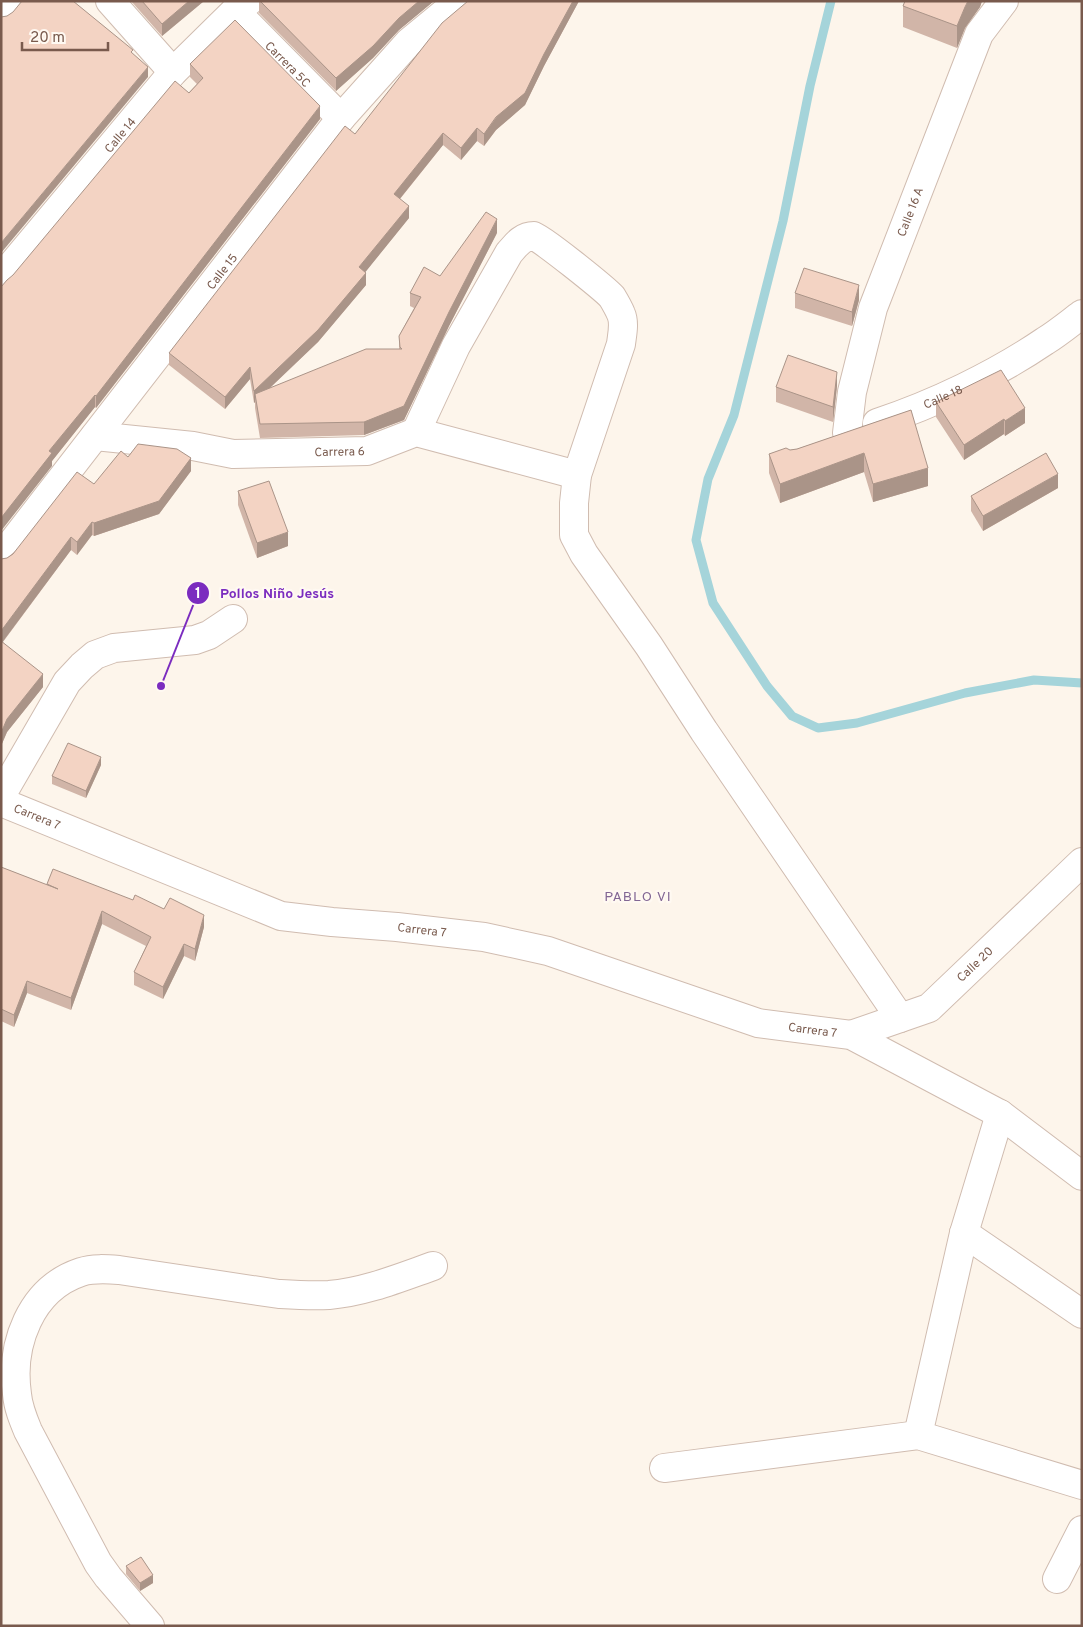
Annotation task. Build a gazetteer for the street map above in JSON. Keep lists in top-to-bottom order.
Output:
{
  "streets": {
    "street": [
      "Carrera 5C",
      "Calle 14",
      "Calle 16 A",
      "Calle 15",
      "Calle 18",
      "Carrera 6",
      "Carrera 7",
      "Calle 20"
    ]
  },
  "crossings": [
    ["Carrera 5C", "Calle 14"],
    ["Carrera 5C", "Calle 15"],
    ["Calle 16 A", "Calle 18"],
    ["Calle 15", "Carrera 6"],
    ["Carrera 7", "Calle 20"]
  ],
  "districts": ["PABLO VI"],
  "places": ["Pollos Niño Jesús"],
  "scale_bar": "20 m"
}
